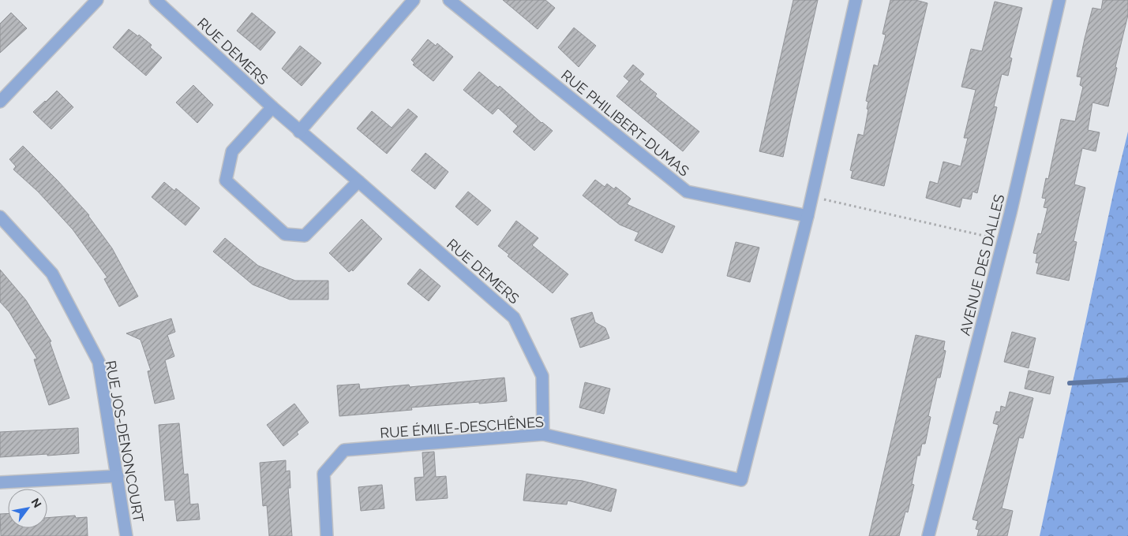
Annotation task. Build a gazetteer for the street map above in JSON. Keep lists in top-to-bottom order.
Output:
{
  "streets": {
    "street": [
      "RUE DEMERS",
      "RUE PHILIBERT-DUMAS",
      "AVENUE DES DALLES",
      "RUE ÉMILE-DESCHÊNES",
      "RUE JOS-DENONCOURT"
    ]
  },
  "crossings": [
    ["RUE DEMERS", "RUE ÉMILE-DESCHÊNES"],
    ["RUE PHILIBERT-DUMAS", "RUE ÉMILE-DESCHÊNES"]
  ],
  "north": "top right"
}
